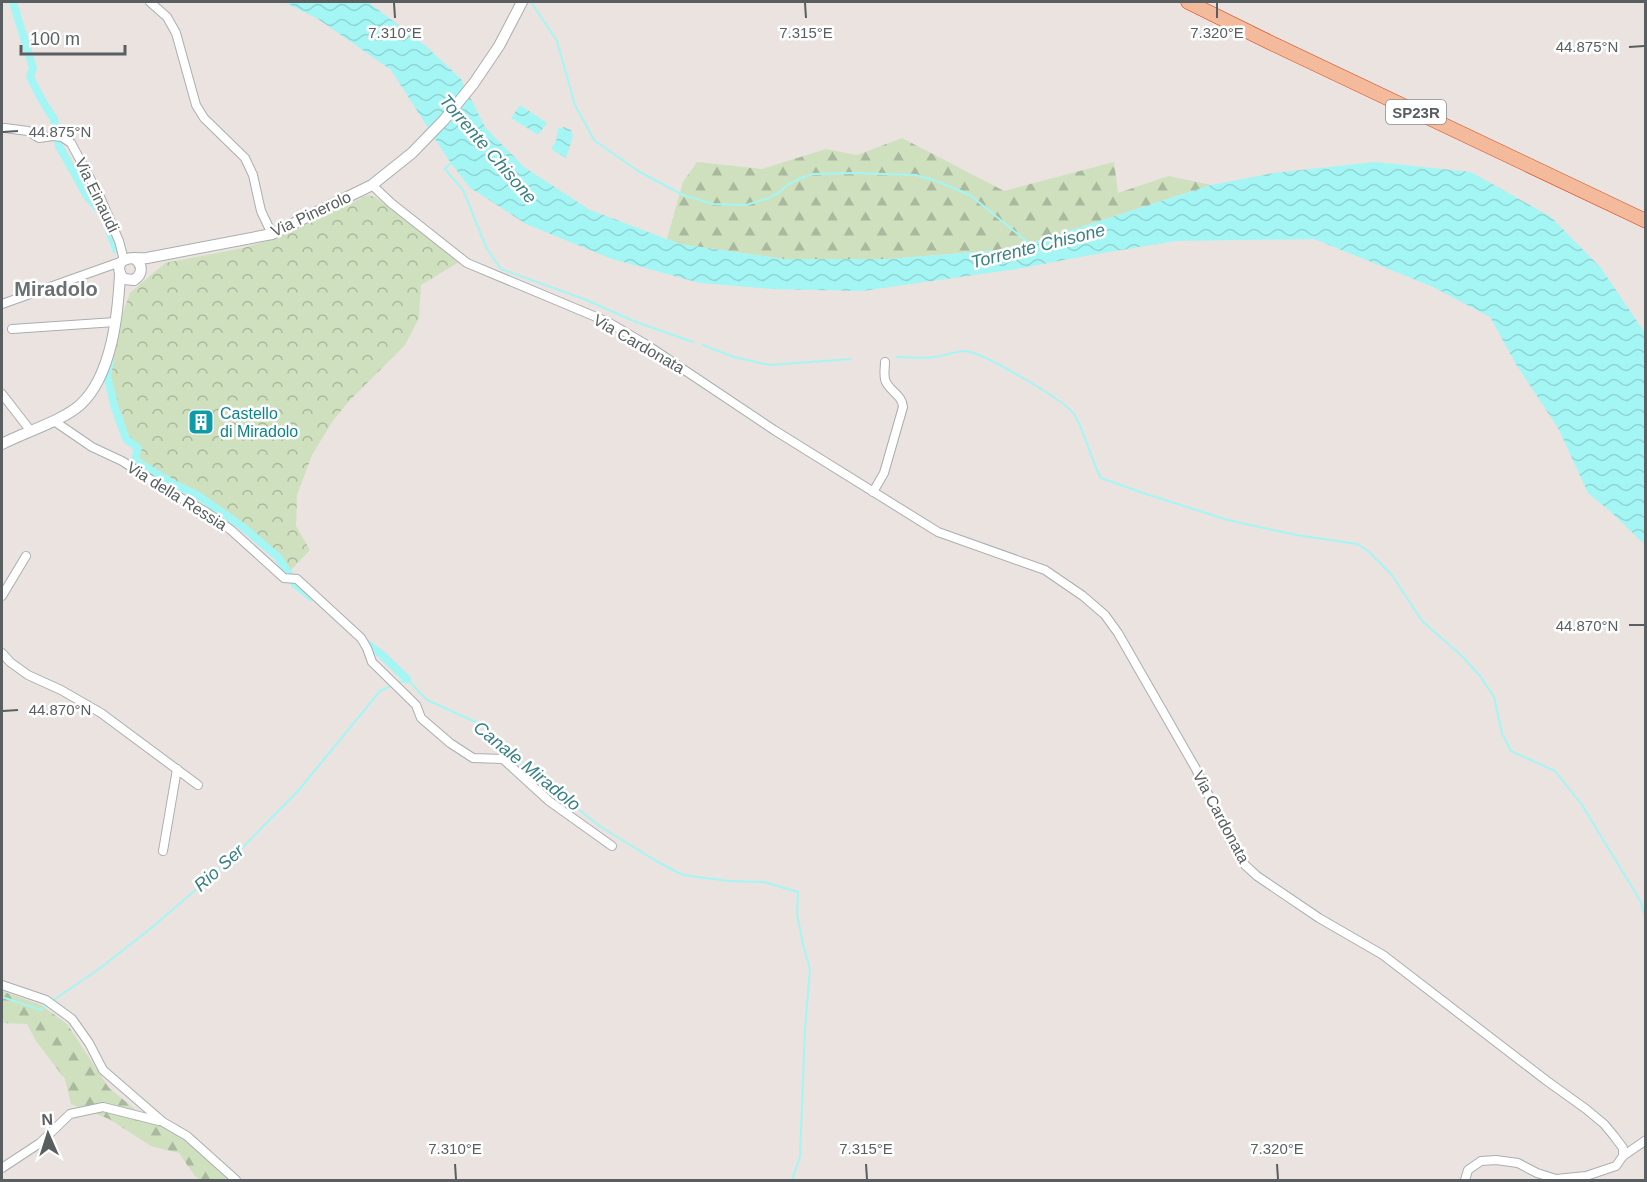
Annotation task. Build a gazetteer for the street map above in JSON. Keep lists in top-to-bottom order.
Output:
{
  "streets": {
    "highway": ["SP23R"],
    "street": [
      "Via Einaudi",
      "Via Pinerolo",
      "Via Cardonata",
      "Via della Ressia"
    ]
  },
  "crossings": [
    ["Via Einaudi", "Via Pinerolo"],
    ["Via Pinerolo", "Via Cardonata"],
    ["Via Pinerolo", "Via della Ressia"]
  ],
  "districts": ["Miradolo"],
  "water": ["Torrente Chisone", "Canale Miradolo", "Rio Ser"],
  "places": {
    "building": ["Castello di Miradolo"]
  },
  "scale_bar": "100 m",
  "north": "top",
  "coordinates": [
    "7.310°E",
    "7.315°E",
    "7.320°E",
    "44.875°N",
    "44.870°N"
  ]
}
